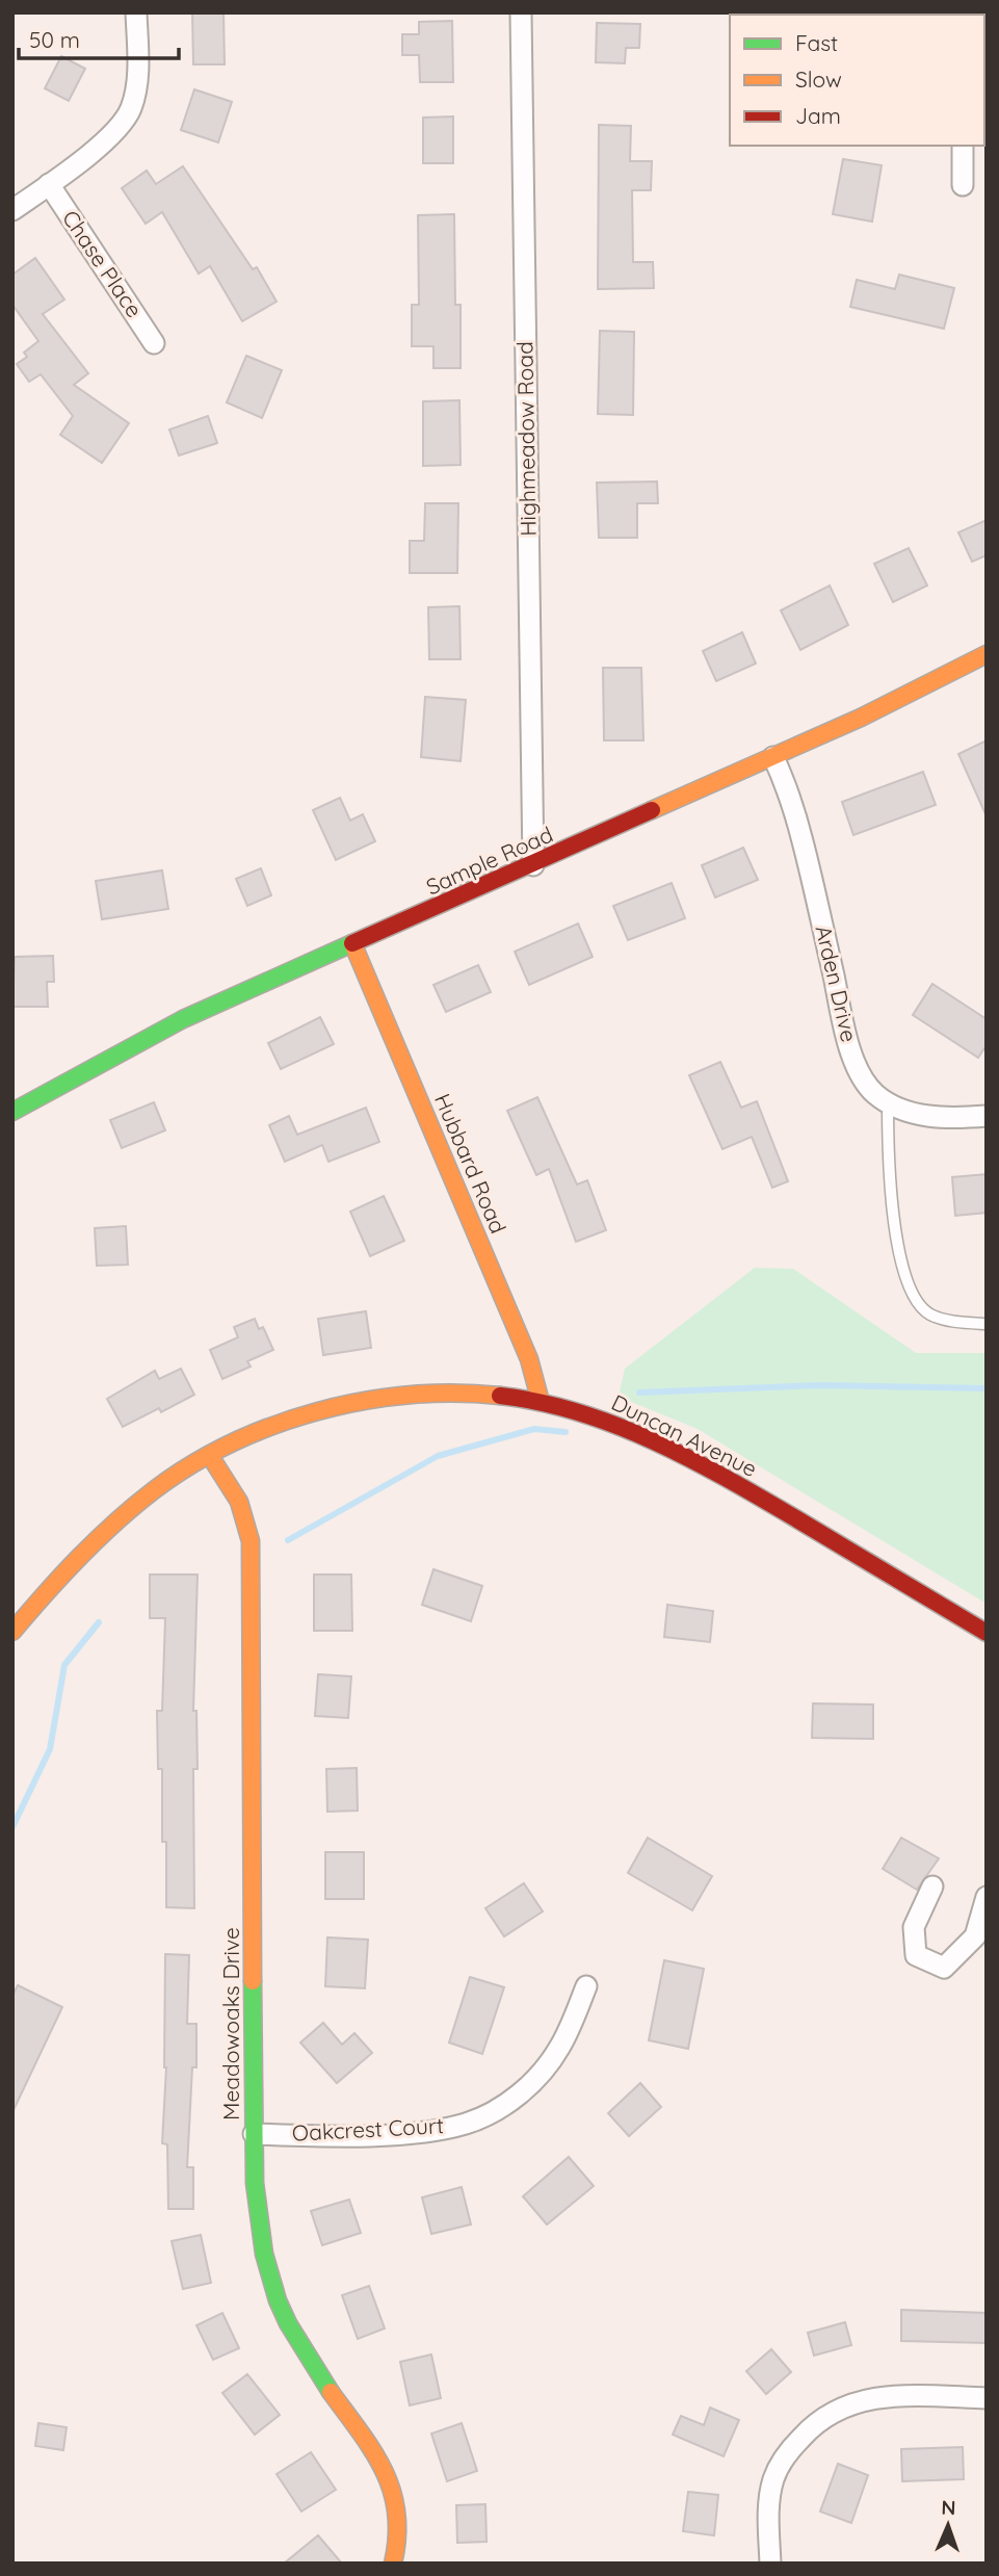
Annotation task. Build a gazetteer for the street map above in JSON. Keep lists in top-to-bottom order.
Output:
{
  "streets": {
    "street": [
      "Chase Place",
      "Highmeadow Road",
      "Sample Road",
      "Arden Drive",
      "Hubbard Road",
      "Duncan Avenue",
      "Meadowoaks Drive",
      "Oakcrest Court"
    ]
  },
  "crossings": [
    ["Highmeadow Road", "Sample Road"],
    ["Sample Road", "Arden Drive"],
    ["Sample Road", "Hubbard Road"],
    ["Hubbard Road", "Duncan Avenue"],
    ["Duncan Avenue", "Meadowoaks Drive"],
    ["Meadowoaks Drive", "Oakcrest Court"]
  ],
  "legend": ["Fast", "Slow", "Jam"],
  "scale_bar": "50 m",
  "north": "top"
}
